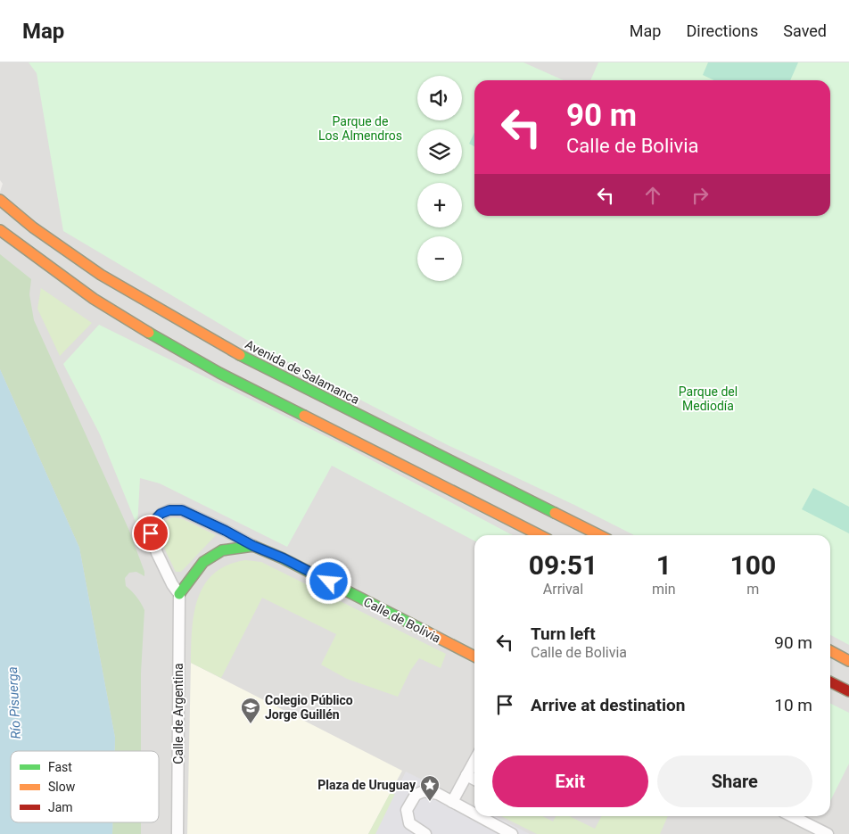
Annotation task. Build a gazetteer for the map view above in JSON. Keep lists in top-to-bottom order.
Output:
{
  "streets": {
    "main road": ["Avenida de Salamanca", "Calle de Bolivia"],
    "street": ["Calle de Argentina"]
  },
  "crossings": [
    ["Calle de Bolivia", "Calle de Argentina"]
  ],
  "water": ["Río Pisuerga"],
  "parks": ["Parque de Los Almendros", "Parque del Mediodía"],
  "places": {
    "school or university": ["Colegio Público Jorge Guillén"],
    "place": ["Plaza de Uruguay"]
  },
  "legend": ["Fast", "Slow", "Jam"],
  "page": {
    "header": "Map",
    "nav": ["Map", "Directions", "Saved"],
    "map_buttons": ["+", "−"],
    "turn": ["90 m", "Calle de Bolivia"],
    "eta": [
      "09:51",
      "Arrival",
      "1",
      "min",
      "100",
      "m"
    ],
    "list": [
      {
        "name": "Turn left",
        "note": "Calle de Bolivia",
        "value": "90 m"
      },
      {
        "name": "Arrive at destination",
        "value": "10 m"
      }
    ],
    "buttons": ["Exit", "Share"]
  }
}
